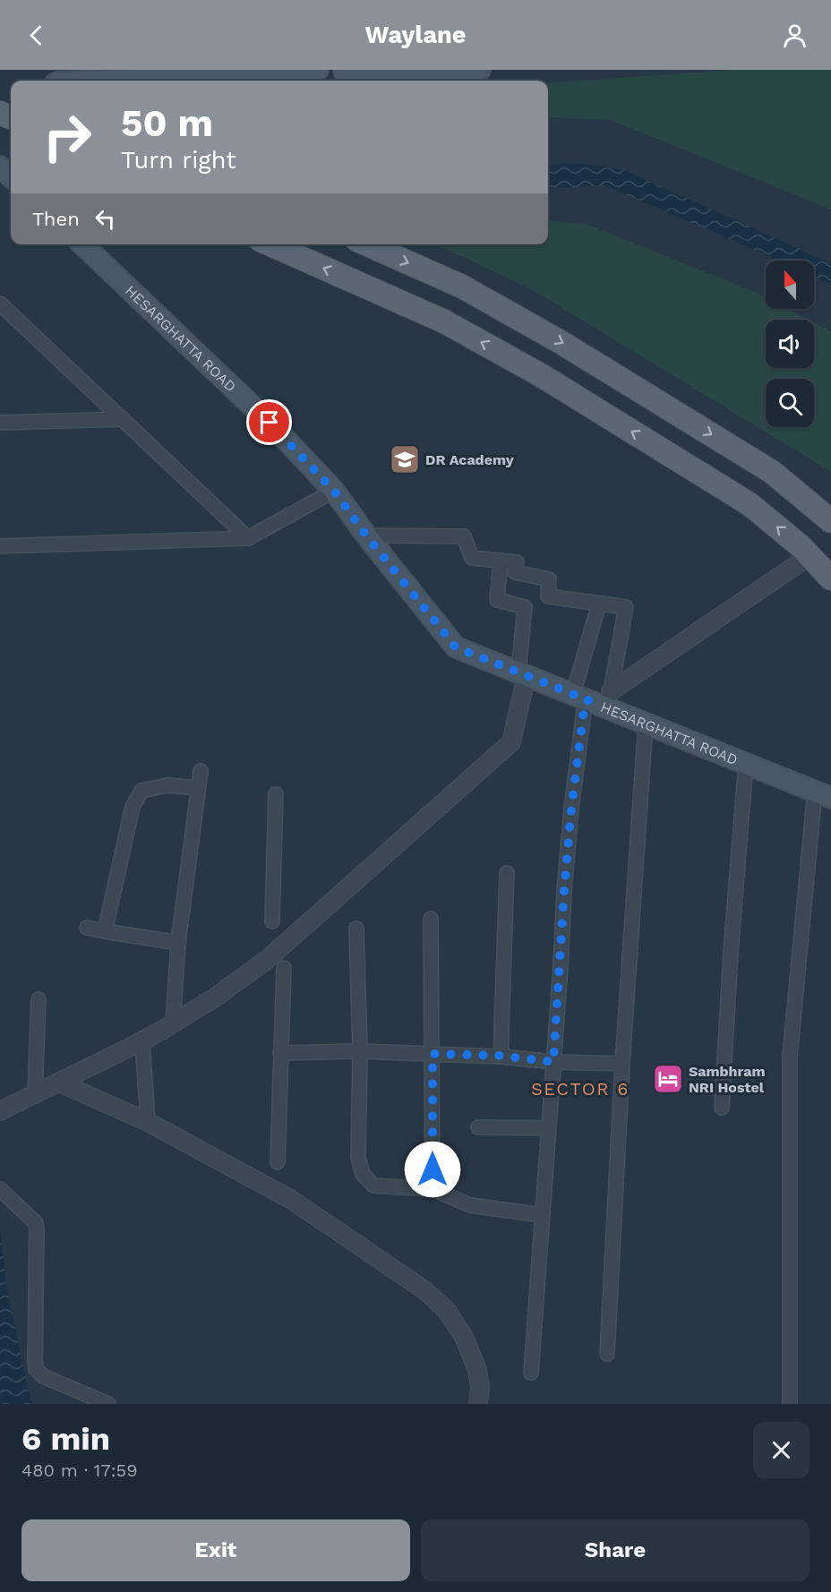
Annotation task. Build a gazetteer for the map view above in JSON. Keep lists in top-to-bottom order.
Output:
{
  "streets": {
    "main road": ["HESARGHATTA ROAD"]
  },
  "districts": ["SECTOR 6"],
  "places": {
    "school or university": ["DR Academy"],
    "hotel": ["Sambhram NRI Hostel"]
  },
  "north": "top",
  "page": {
    "header": "Waylane",
    "turn": ["50 m", "Turn right"],
    "then": "Then",
    "heading": ["6 min", "480 m · 17:59"],
    "buttons": ["Exit", "Share"]
  }
}
